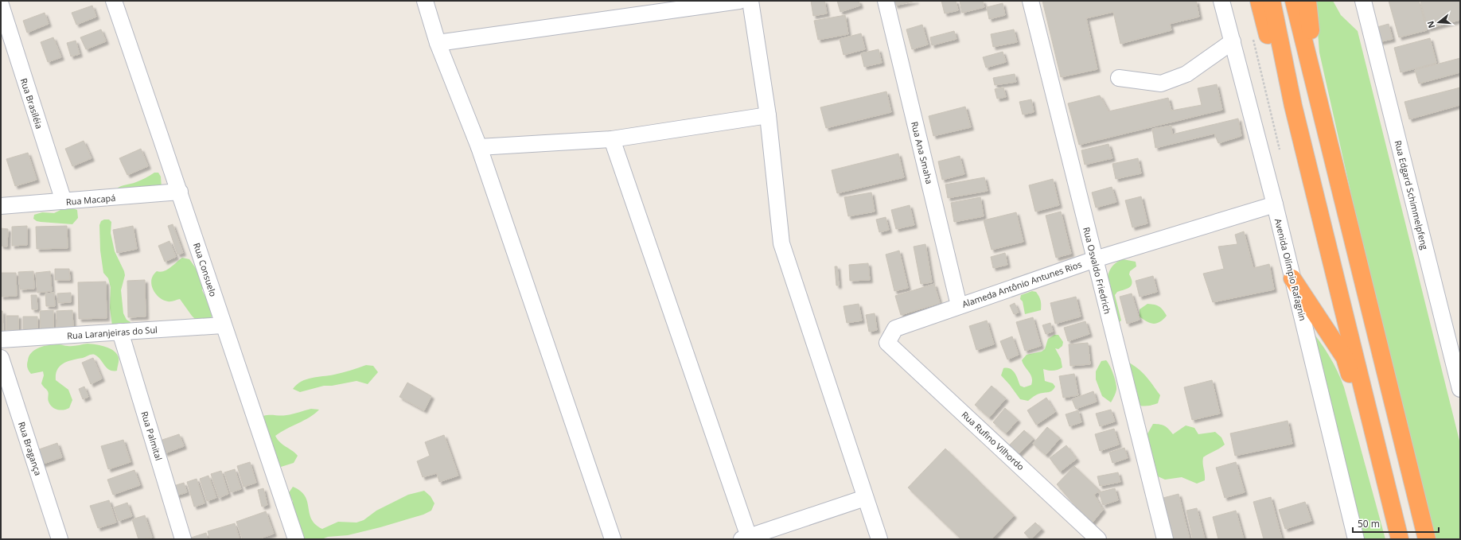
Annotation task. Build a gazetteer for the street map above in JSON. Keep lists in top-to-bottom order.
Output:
{
  "streets": {
    "street": [
      "Rua Brasiléia",
      "Rua Ana Smaha",
      "Rua Edgard Schimmelpfeng",
      "Rua Macapá",
      "Rua Consuelo",
      "Avenida Olímpio Rafagnin",
      "Rua Osvaldo Friedrich",
      "Alameda Antônio Antunes Rios",
      "Rua Laranjeiras do Sul",
      "Rua Palmital",
      "Rua Rufino Vilhordo",
      "Rua Bragança"
    ]
  },
  "crossings": [
    ["Rua Brasiléia", "Rua Macapá"],
    ["Rua Ana Smaha", "Alameda Antônio Antunes Rios"],
    ["Rua Macapá", "Rua Consuelo"],
    ["Rua Consuelo", "Rua Laranjeiras do Sul"],
    ["Avenida Olímpio Rafagnin", "Alameda Antônio Antunes Rios"],
    ["Rua Osvaldo Friedrich", "Alameda Antônio Antunes Rios"],
    ["Alameda Antônio Antunes Rios", "Rua Rufino Vilhordo"],
    ["Rua Laranjeiras do Sul", "Rua Palmital"]
  ],
  "scale_bar": "50 m",
  "north": "left"
}
